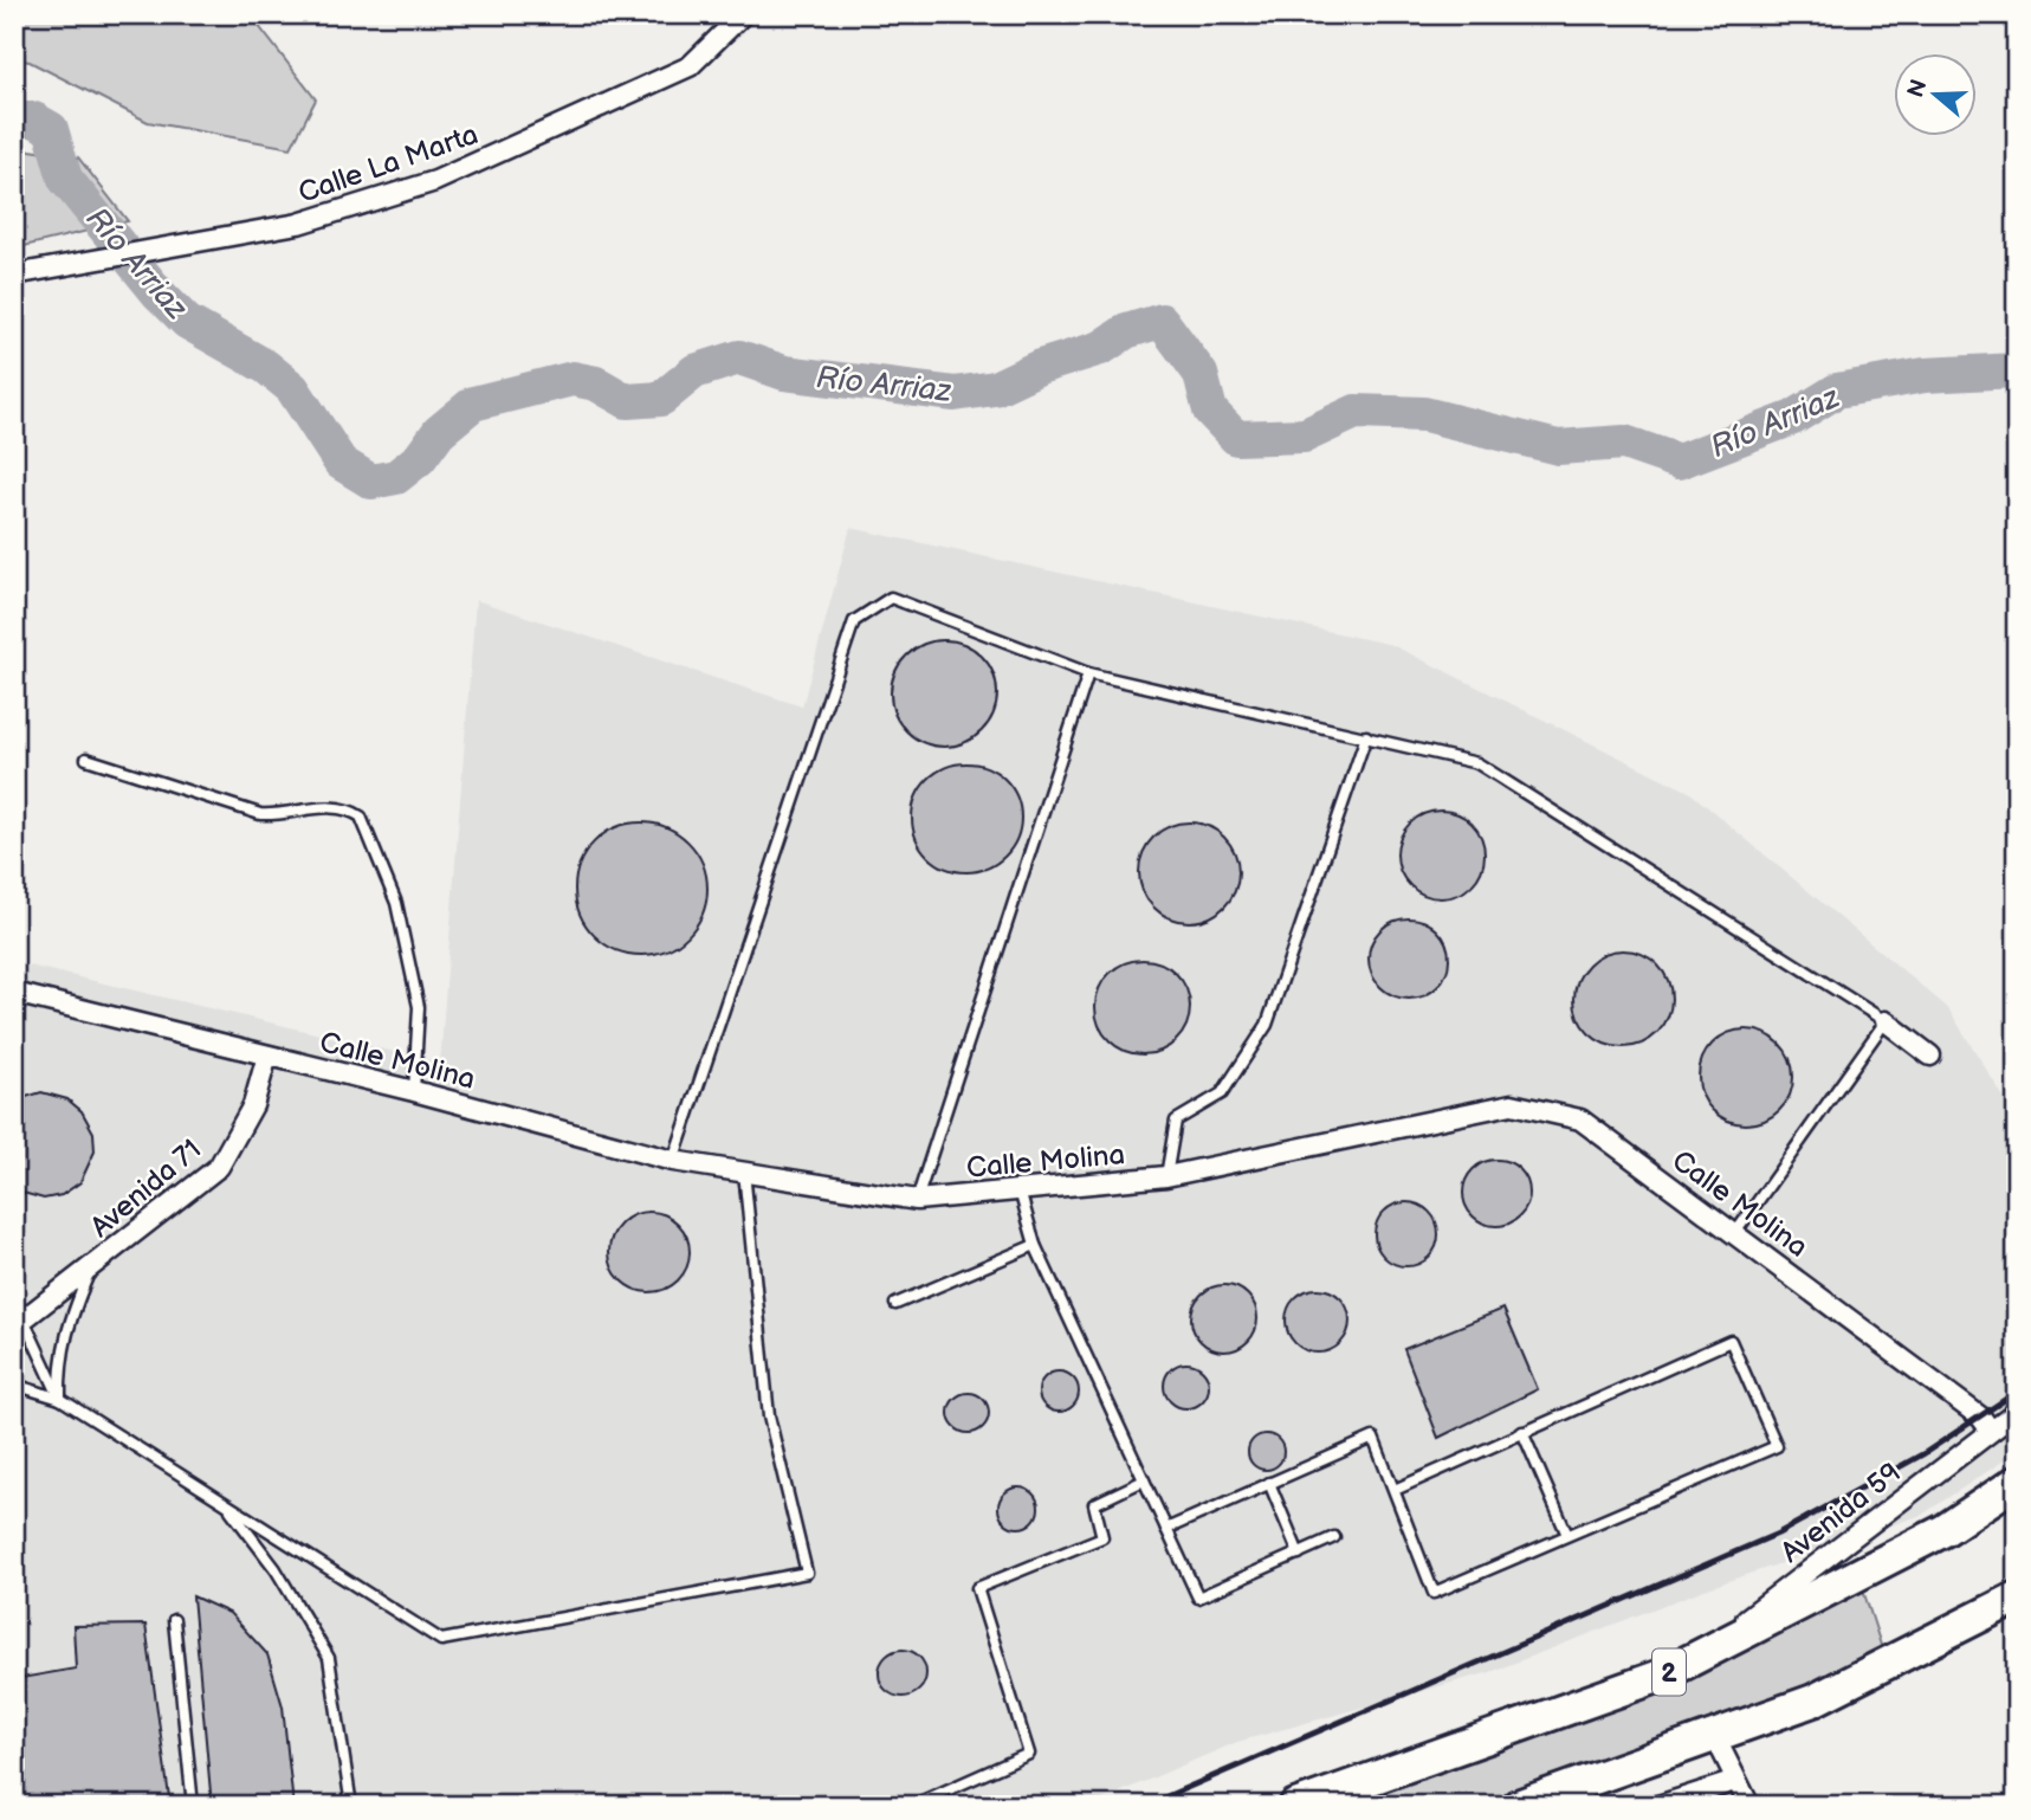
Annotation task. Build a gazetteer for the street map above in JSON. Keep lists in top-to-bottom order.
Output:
{
  "streets": {
    "highway": ["2"],
    "street": [
      "Calle La Marta",
      "Calle Molina",
      "Avenida 71",
      "Avenida 59"
    ]
  },
  "crossings": [
    ["Calle Molina", "Avenida 71"],
    ["Calle Molina", "Avenida 59"],
    ["Avenida 59", "2"]
  ],
  "water": ["Río Arriaz"],
  "north": "left"
}
